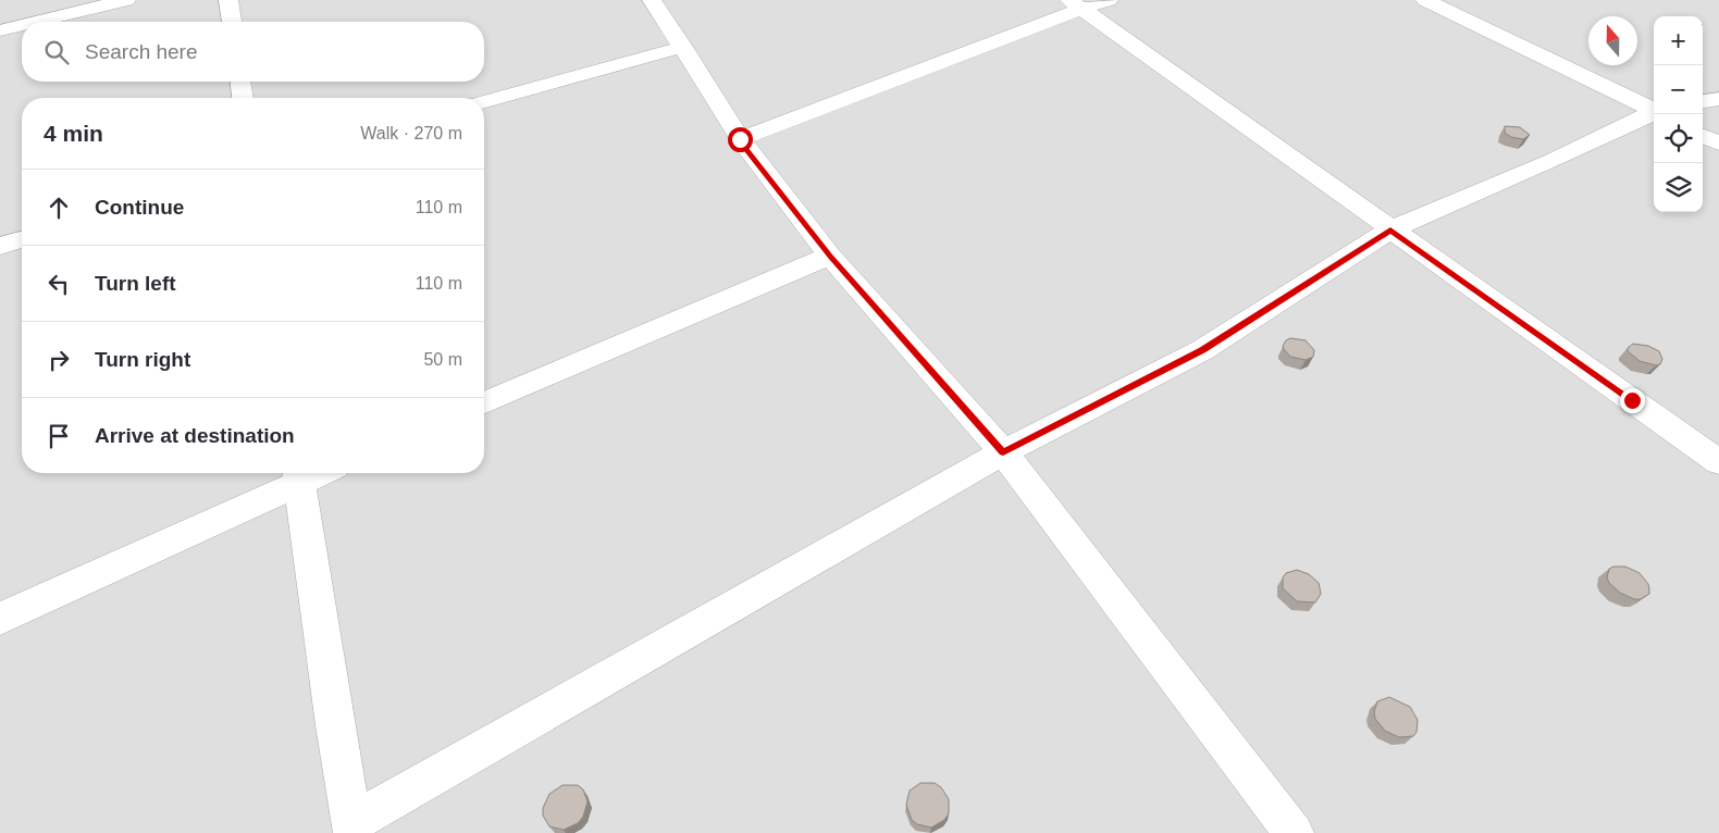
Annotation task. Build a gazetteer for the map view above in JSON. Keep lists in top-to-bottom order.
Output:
{
  "north": "top",
  "page": {
    "map_buttons": ["+", "−"],
    "search": "Search here",
    "heading": ["4 min", "Walk · 270 m"],
    "list": [
      ["Continue", "110 m"],
      ["Turn left", "110 m"],
      ["Turn right", "50 m"],
      "Arrive at destination"
    ]
  }
}
